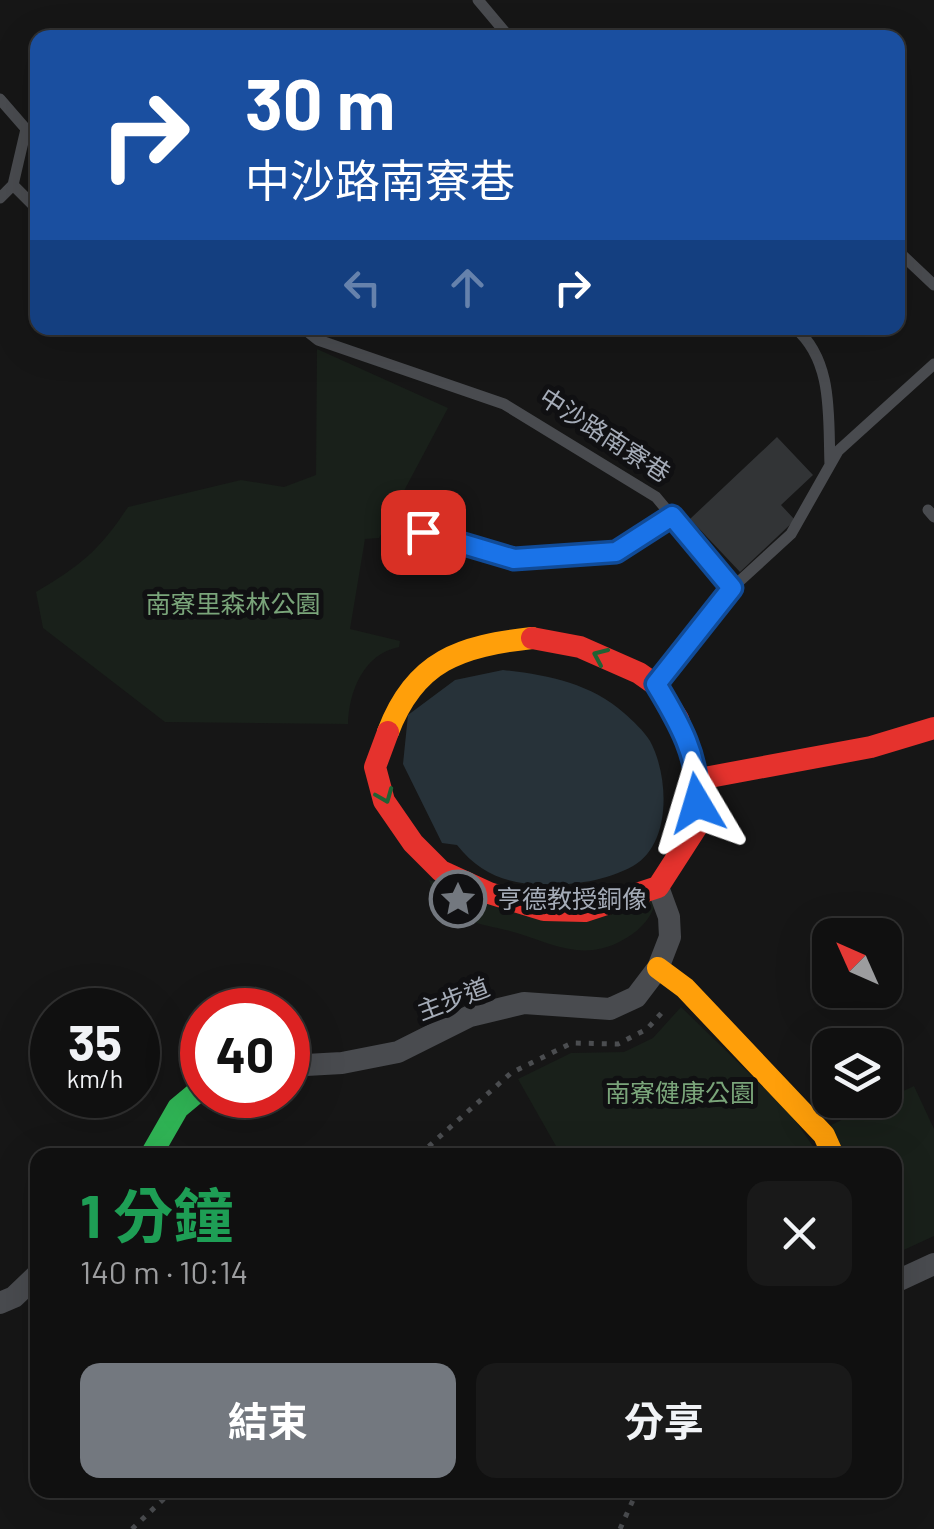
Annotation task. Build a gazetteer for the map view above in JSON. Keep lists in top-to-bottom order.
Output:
{
  "streets": {
    "street": ["主步道"],
    "lane": ["中沙路南寮巷"]
  },
  "parks": ["南寮里森林公園", "南寮健康公園"],
  "places": {
    "place": ["亨德教授銅像"]
  },
  "north": "top left",
  "page": {
    "turn": ["30 m", "中沙路南寮巷"],
    "speed": "35 km/h",
    "limit": "40",
    "heading": ["1 分鐘", "140 m · 10:14"],
    "buttons": ["結束", "分享"]
  }
}
